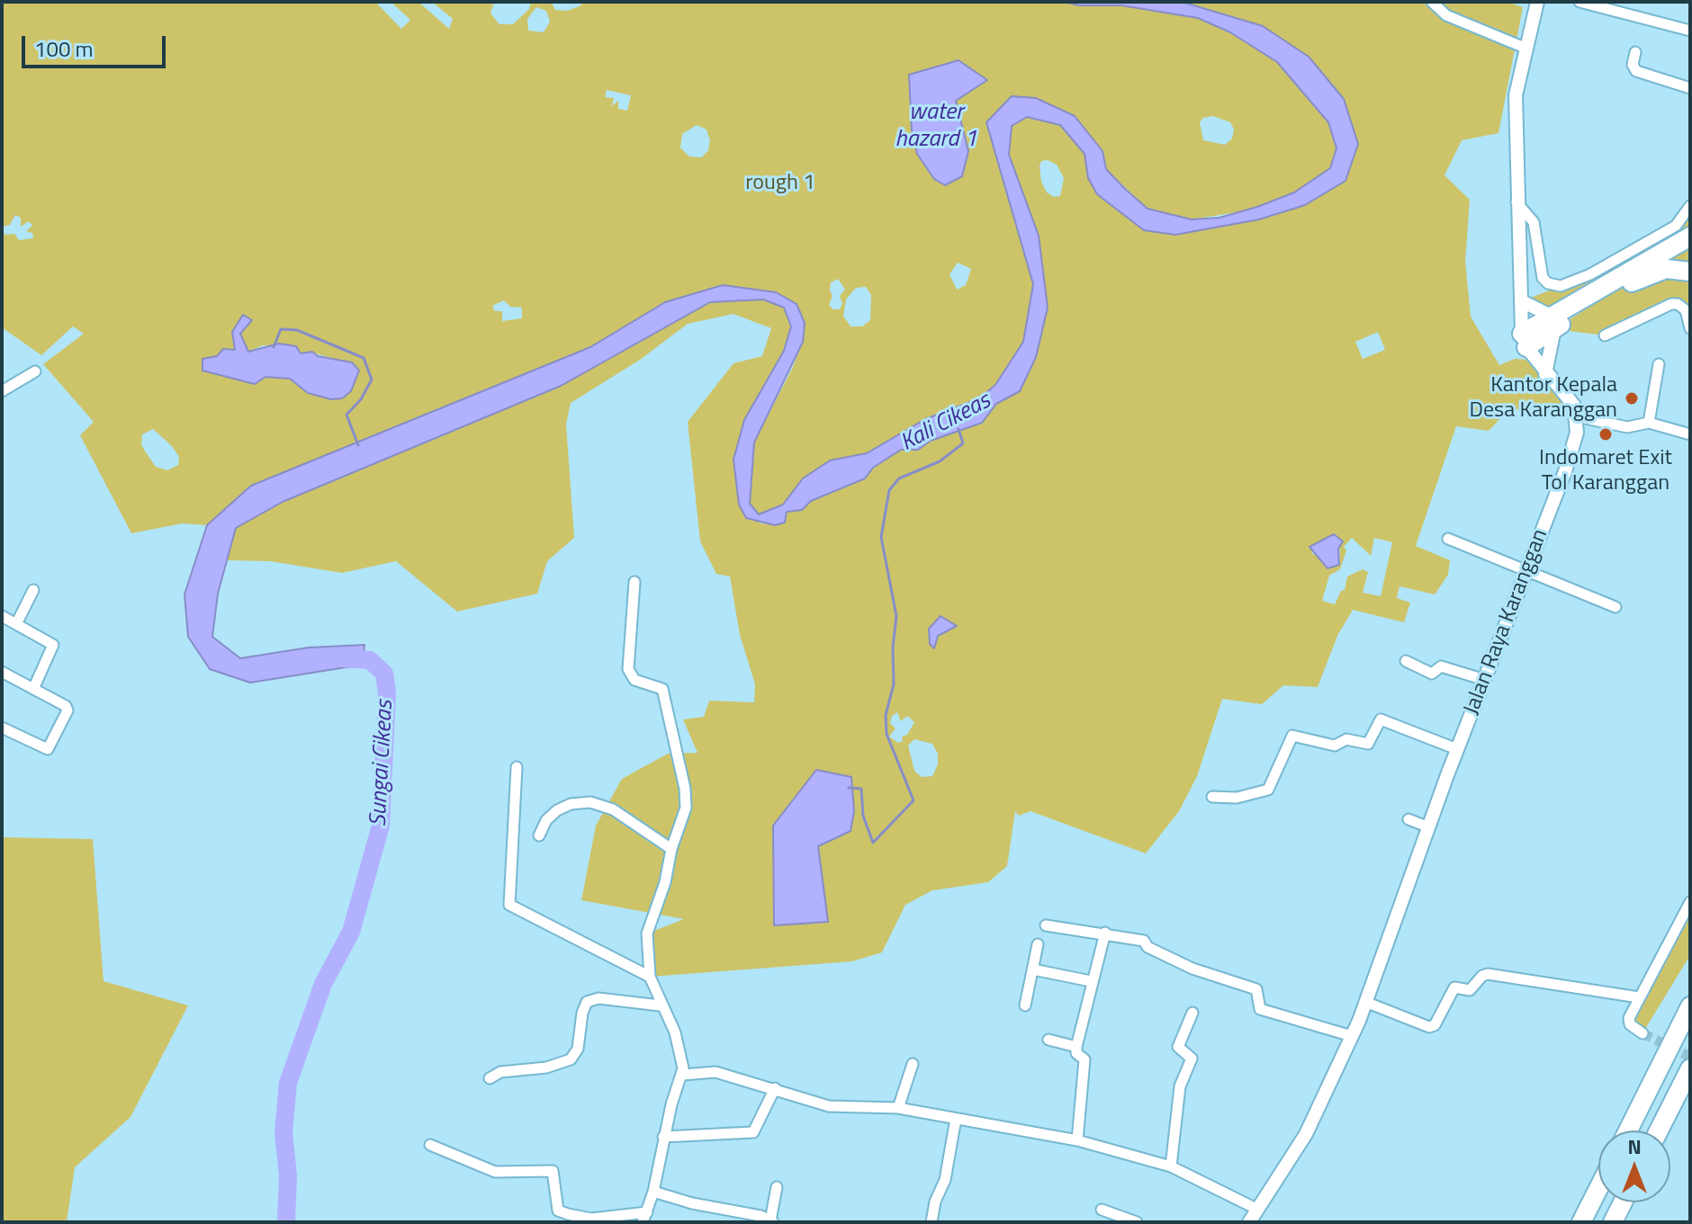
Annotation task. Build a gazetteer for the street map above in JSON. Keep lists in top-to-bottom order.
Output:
{
  "streets": {
    "street": ["Jalan Raya Karanggan"]
  },
  "water": ["water hazard 1", "Kali Cikeas", "Sungai Cikeas"],
  "parks": ["rough 1"],
  "places": ["Kantor Kepala Desa Karanggan", "Indomaret Exit Tol Karanggan"],
  "scale_bar": "100 m",
  "north": "top"
}
